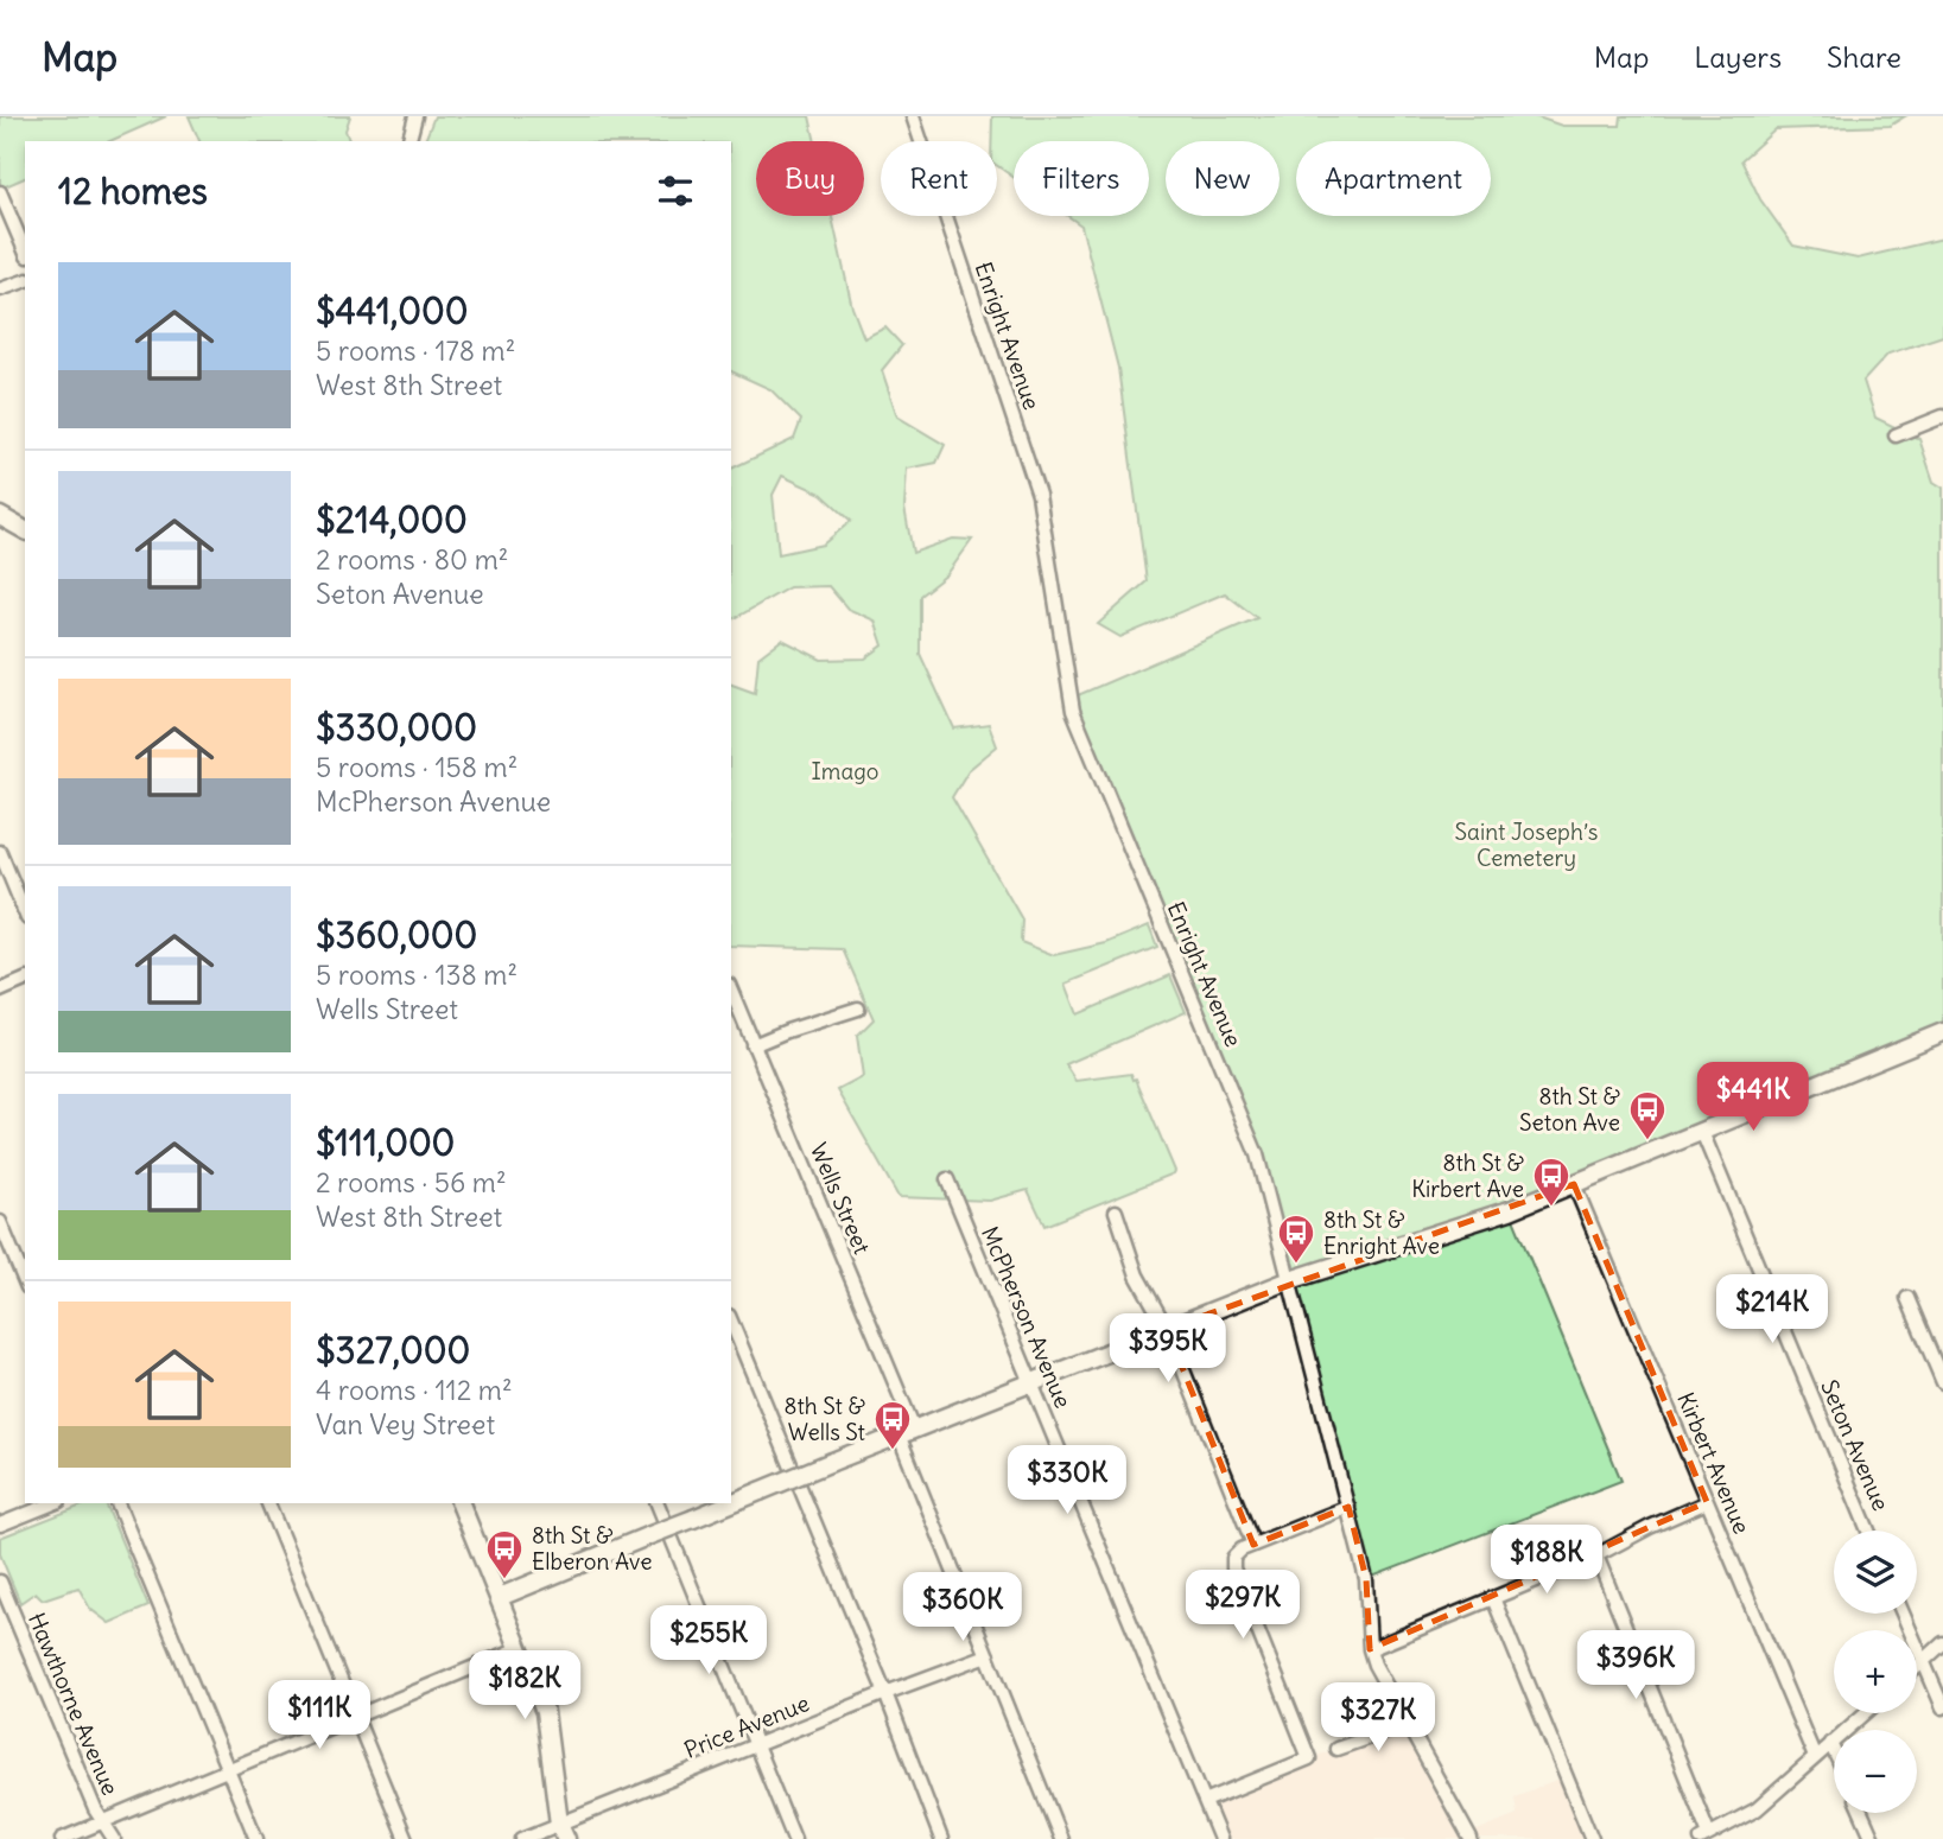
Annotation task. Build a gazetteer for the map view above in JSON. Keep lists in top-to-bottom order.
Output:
{
  "streets": {
    "street": [
      "Enright Avenue",
      "Wells Street",
      "McPherson Avenue",
      "Seton Avenue",
      "Kirbert Avenue",
      "Hawthorne Avenue",
      "Price Avenue"
    ]
  },
  "crossings": [
    ["Wells Street", "Price Avenue"]
  ],
  "parks": ["Imago", "Saint Joseph’s Cemetery"],
  "places": {
    "bus stop": [
      "8th St & Seton Ave",
      "8th St & Kirbert Ave",
      "8th St & Enright Ave",
      "8th St & Wells St",
      "8th St & Elberon Ave"
    ]
  },
  "page": {
    "header": "Map",
    "nav": ["Map", "Layers", "Share"],
    "chip": [
      "Buy",
      "Rent",
      "Filters",
      "New",
      "Apartment"
    ],
    "heading": "12 homes",
    "list": [
      {
        "name": "$441,000",
        "note": "5 rooms · 178 m² · West 8th Street"
      },
      {
        "name": "$214,000",
        "note": "2 rooms · 80 m² · Seton Avenue"
      },
      {
        "name": "$330,000",
        "note": "5 rooms · 158 m² · McPherson Avenue"
      },
      {
        "name": "$360,000",
        "note": "5 rooms · 138 m² · Wells Street"
      },
      {
        "name": "$111,000",
        "note": "2 rooms · 56 m² · West 8th Street"
      },
      {
        "name": "$327,000",
        "note": "4 rooms · 112 m² · Van Vey Street"
      }
    ],
    "price": [
      "$441K",
      "$214K",
      "$395K",
      "$330K",
      "$188K",
      "$297K",
      "$360K",
      "$255K",
      "$396K",
      "$182K",
      "$111K",
      "$327K"
    ],
    "map_buttons": ["+", "−"]
  }
}
